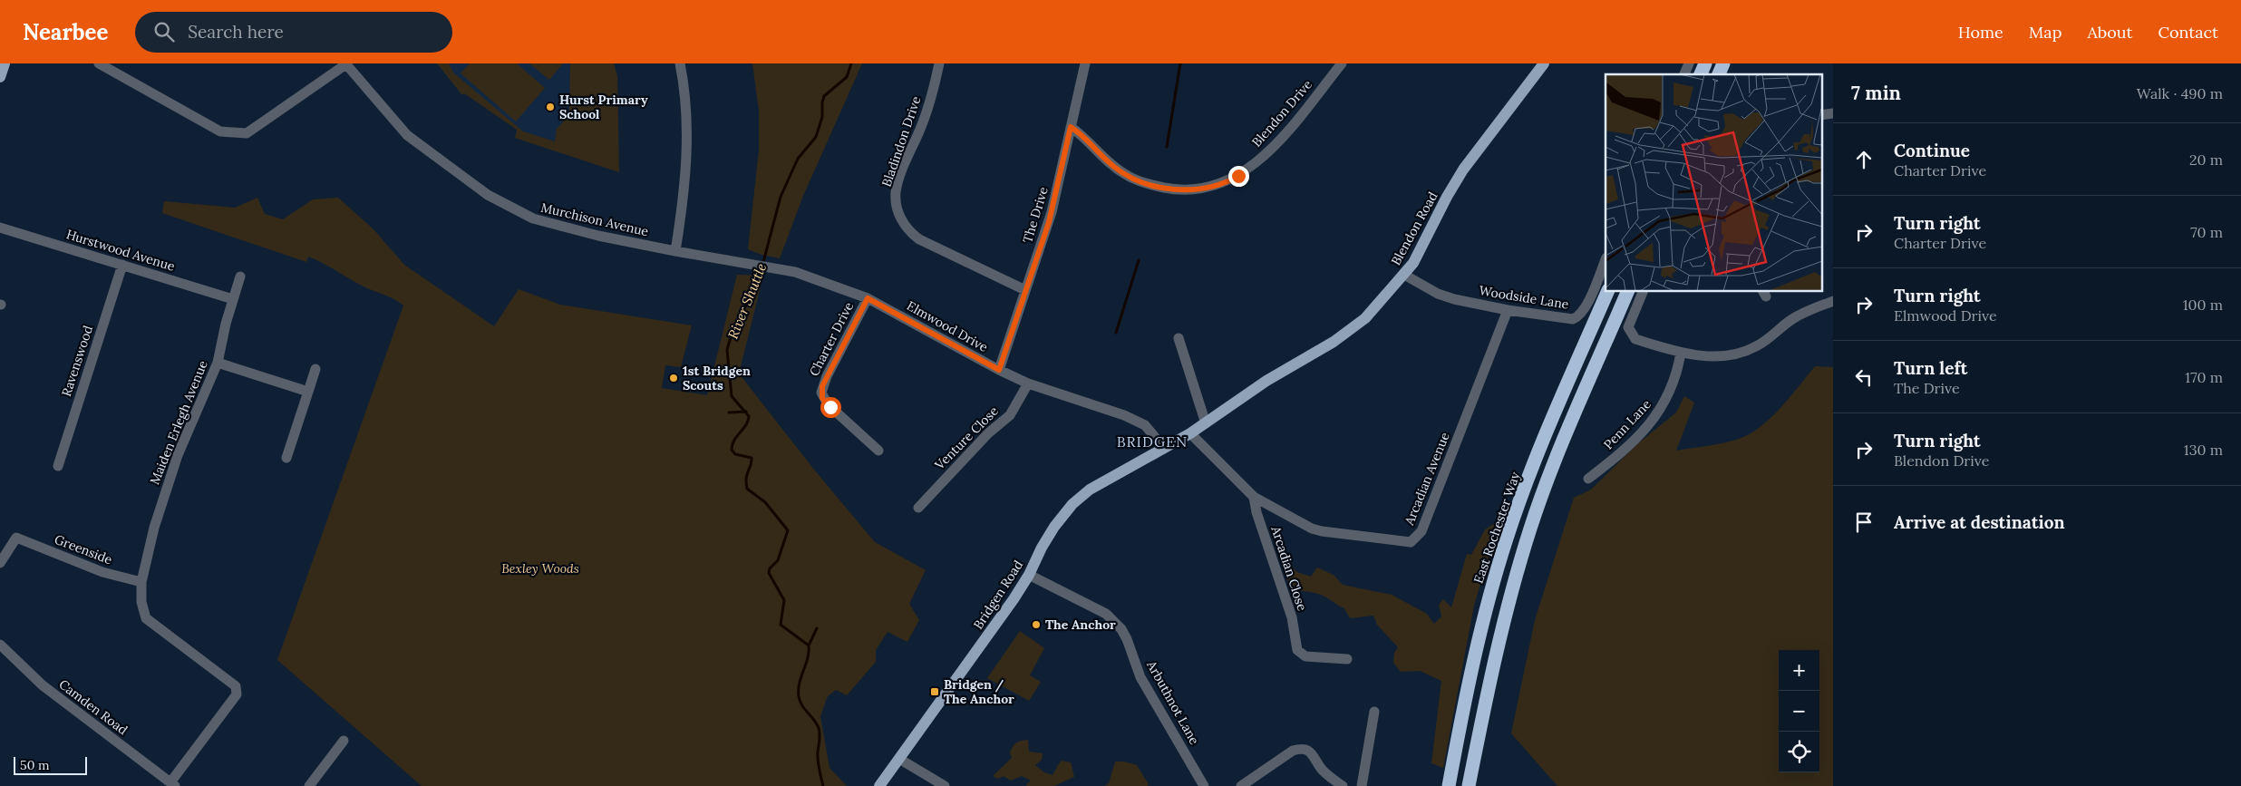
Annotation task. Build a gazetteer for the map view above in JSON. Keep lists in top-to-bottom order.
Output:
{
  "streets": {
    "highway": ["East Rochester Way"],
    "main road": ["Blendon Road", "Bridgen Road"],
    "street": [
      "Blendon Drive",
      "Bladindon Drive",
      "The Drive",
      "Murchison Avenue",
      "Hurstwood Avenue",
      "Woodside Lane",
      "Elmwood Drive",
      "Charter Drive",
      "Ravenswood",
      "Maiden Erlegh Avenue",
      "Penn Lane",
      "Venture Close",
      "Arcadian Avenue",
      "Greenside",
      "Arcadian Close",
      "Arbuthnot Lane",
      "Camden Road"
    ]
  },
  "crossings": [
    ["Blendon Drive", "The Drive"],
    ["Bladindon Drive", "The Drive"],
    ["The Drive", "Elmwood Drive"],
    ["Murchison Avenue", "Elmwood Drive"],
    ["Blendon Road", "Woodside Lane"],
    ["Blendon Road", "Elmwood Drive"],
    ["Blendon Road", "Arcadian Avenue"],
    ["Blendon Road", "Bridgen Road"],
    ["Hurstwood Avenue", "Ravenswood"],
    ["Hurstwood Avenue", "Maiden Erlegh Avenue"],
    ["Woodside Lane", "Arcadian Avenue"],
    ["Elmwood Drive", "Charter Drive"],
    ["Elmwood Drive", "Venture Close"],
    ["Elmwood Drive", "Bridgen Road"],
    ["Maiden Erlegh Avenue", "Greenside"],
    ["Maiden Erlegh Avenue", "Camden Road"],
    ["Arcadian Avenue", "Arcadian Close"],
    ["Bridgen Road", "Arbuthnot Lane"]
  ],
  "districts": ["BRIDGEN"],
  "water": ["River Shuttle"],
  "parks": ["Bexley Woods"],
  "places": {
    "other": ["Hurst Primary School", "1st Bridgen Scouts", "The Anchor"],
    "transit": ["Bridgen / The Anchor"]
  },
  "scale_bar": "50 m",
  "page": {
    "header": "Nearbee",
    "search": "Search here",
    "nav": [
      "Home",
      "Map",
      "About",
      "Contact"
    ],
    "heading": ["7 min", "Walk · 490 m"],
    "list": [
      ["Continue", "Charter Drive", "20 m"],
      ["Turn right", "Charter Drive", "70 m"],
      ["Turn right", "Elmwood Drive", "100 m"],
      ["Turn left", "The Drive", "170 m"],
      ["Turn right", "Blendon Drive", "130 m"],
      "Arrive at destination"
    ],
    "map_buttons": ["+", "−"],
    "scale": "50 m"
  }
}
